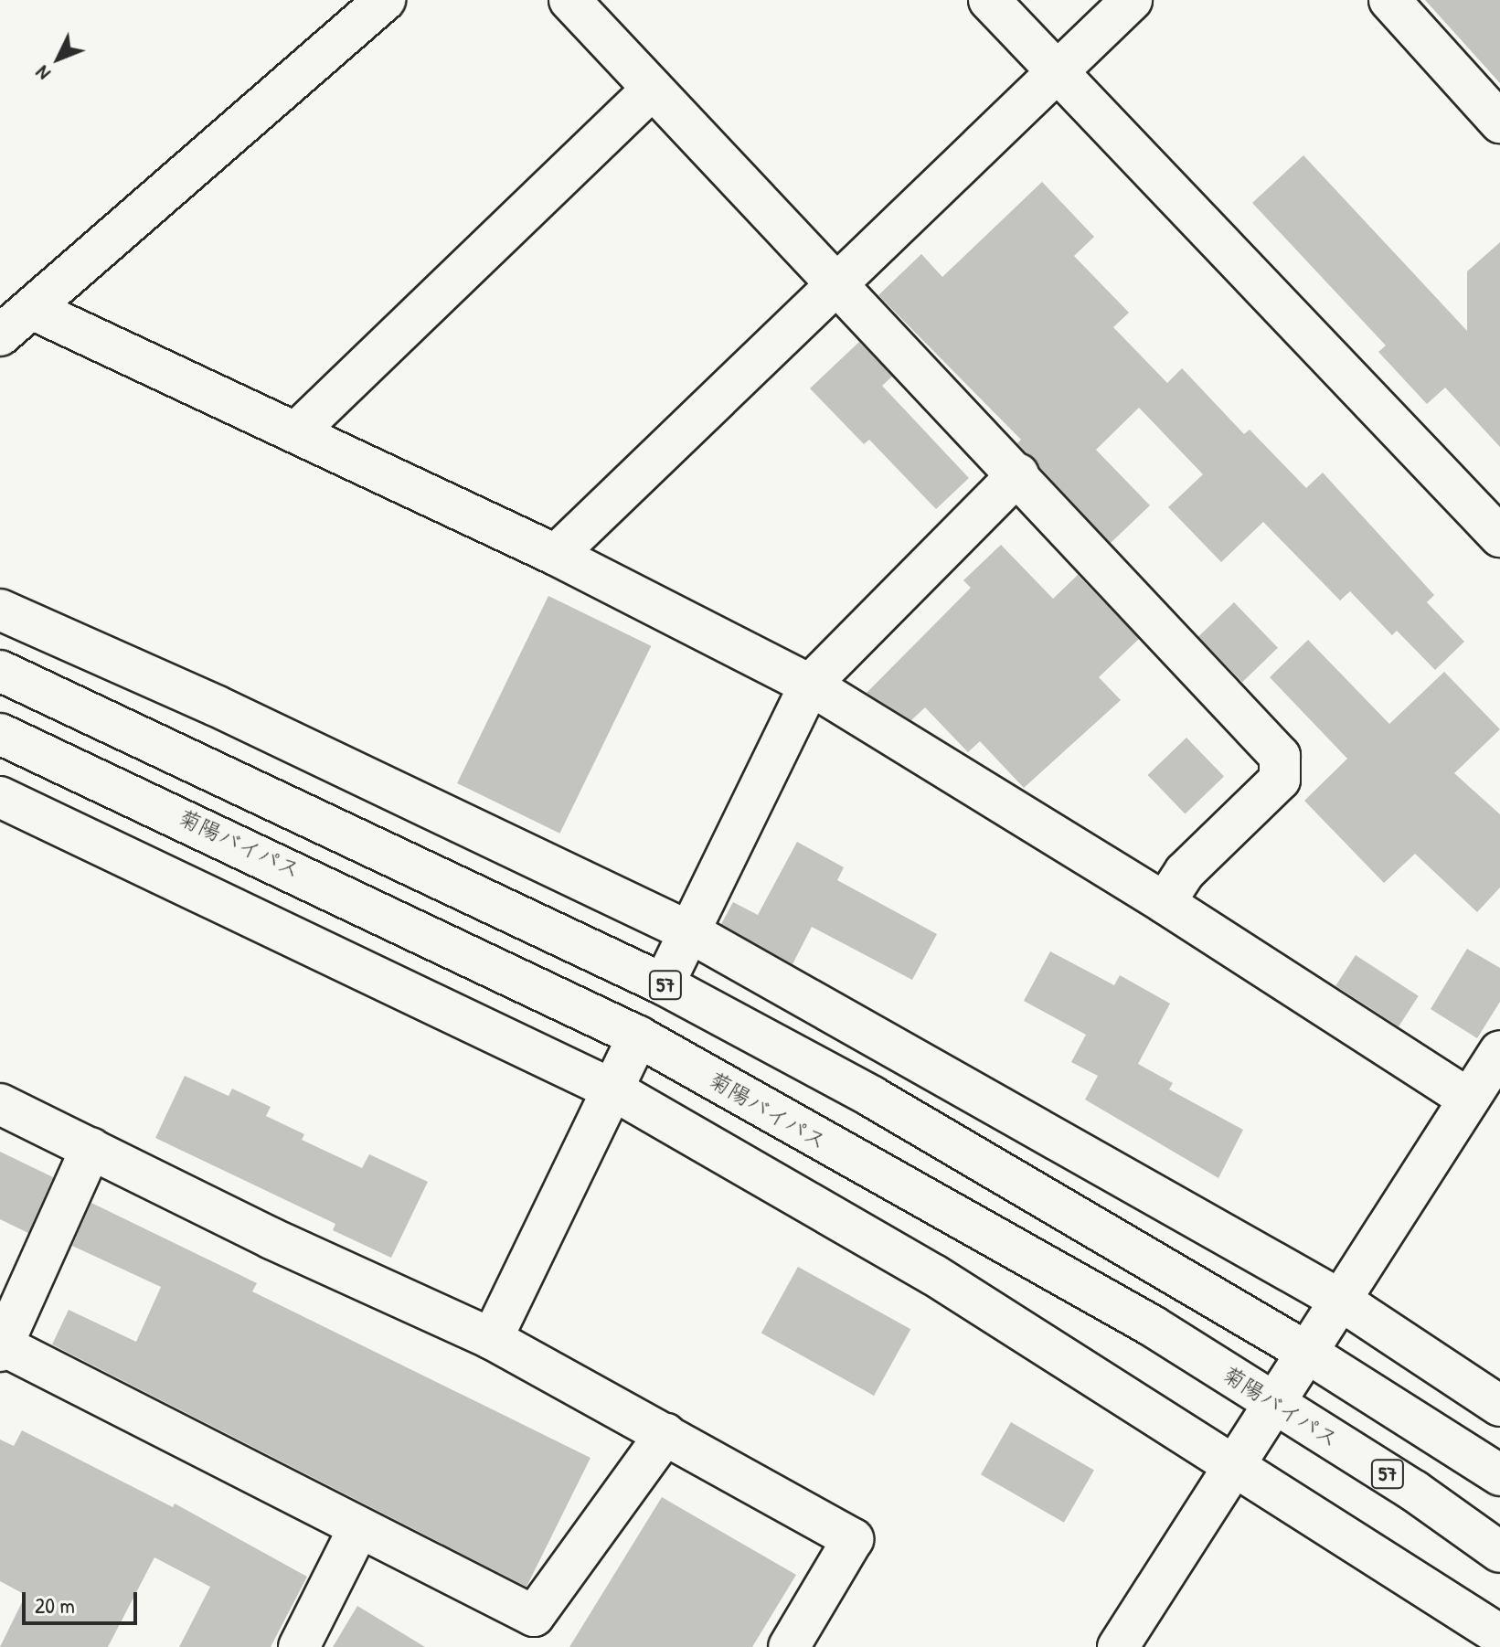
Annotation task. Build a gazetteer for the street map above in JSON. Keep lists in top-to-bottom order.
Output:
{
  "streets": {
    "main road": ["菊陽バイパス", "57"]
  },
  "scale_bar": "20 m",
  "north": "bottom left"
}
